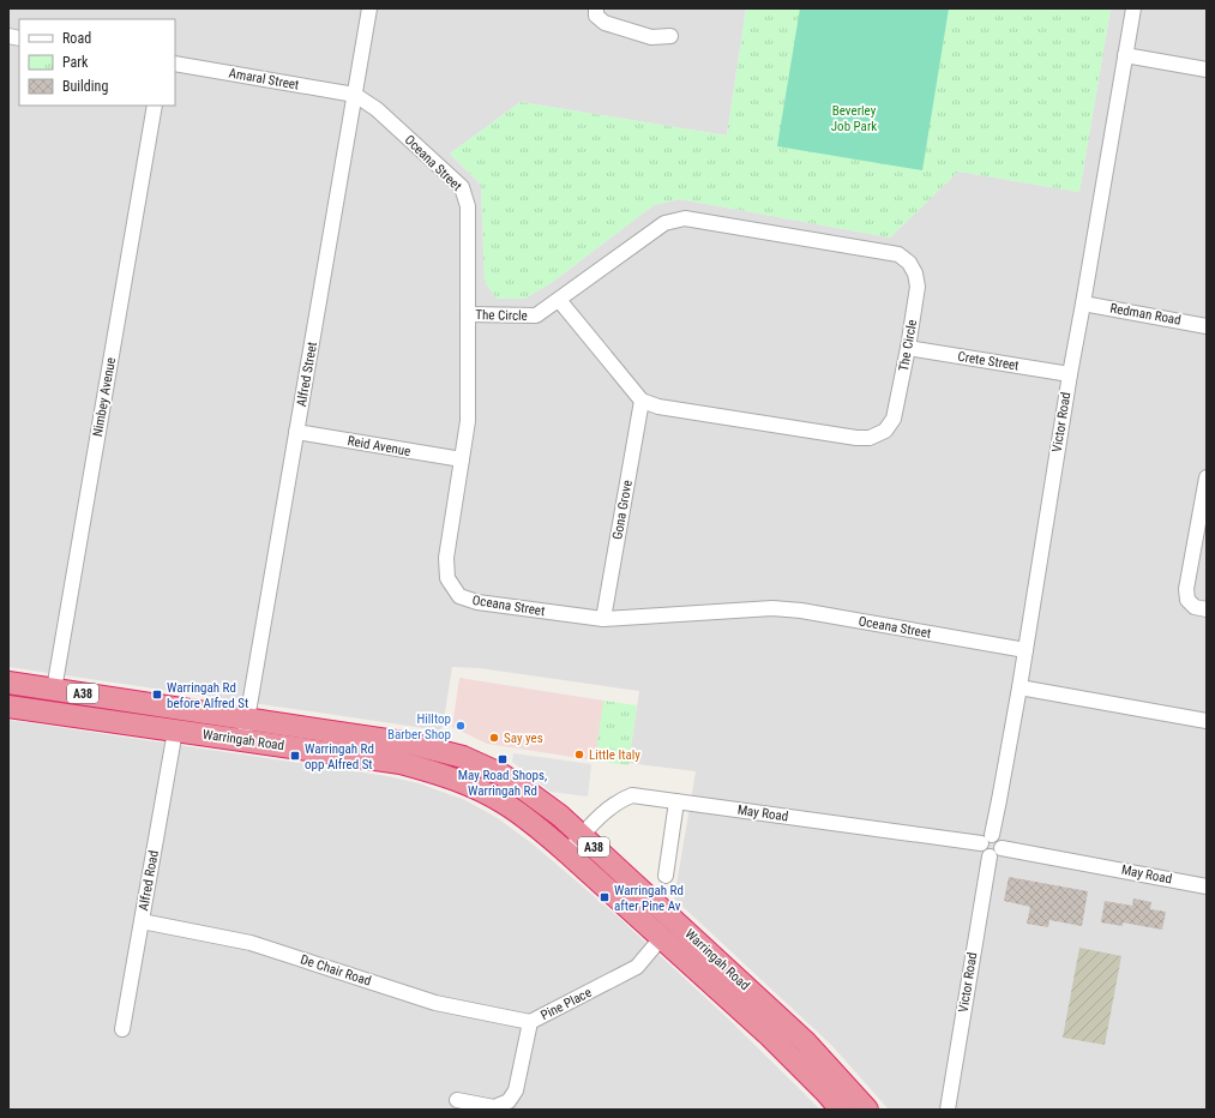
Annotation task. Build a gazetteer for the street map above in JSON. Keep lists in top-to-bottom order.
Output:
{
  "streets": {
    "highway": ["A38", "Warringah Road"],
    "street": [
      "Amaral Street",
      "Oceana Street",
      "Redman Road",
      "The Circle",
      "Crete Street",
      "Alfred Street",
      "Nimbey Avenue",
      "Victor Road",
      "Reid Avenue",
      "Gona Grove",
      "May Road",
      "Alfred Road",
      "De Chair Road",
      "Pine Place"
    ]
  },
  "crossings": [
    ["Amaral Street", "Oceana Street"],
    ["Amaral Street", "Alfred Street"],
    ["Oceana Street", "The Circle"],
    ["Oceana Street", "Alfred Street"],
    ["Oceana Street", "Victor Road"],
    ["Oceana Street", "Reid Avenue"],
    ["Oceana Street", "Gona Grove"],
    ["Redman Road", "Victor Road"],
    ["The Circle", "Crete Street"],
    ["The Circle", "Gona Grove"],
    ["Crete Street", "Victor Road"],
    ["Alfred Street", "Reid Avenue"],
    ["Alfred Street", "Warringah Road"],
    ["Nimbey Avenue", "Warringah Road"],
    ["Victor Road", "May Road"],
    ["Warringah Road", "May Road"],
    ["Warringah Road", "Alfred Road"],
    ["Warringah Road", "Pine Place"],
    ["Alfred Road", "De Chair Road"],
    ["De Chair Road", "Pine Place"]
  ],
  "parks": ["Beverley Job Park"],
  "places": {
    "transit": [
      "Warringah Rd before Alfred St",
      "Warringah Rd opp Alfred St",
      "May Road Shops, Warringah Rd",
      "Warringah Rd after Pine Av"
    ],
    "other": ["Hilltop Barber Shop", "Say yes", "Little Italy"]
  },
  "legend": ["Road", "Park", "Building"]
}
